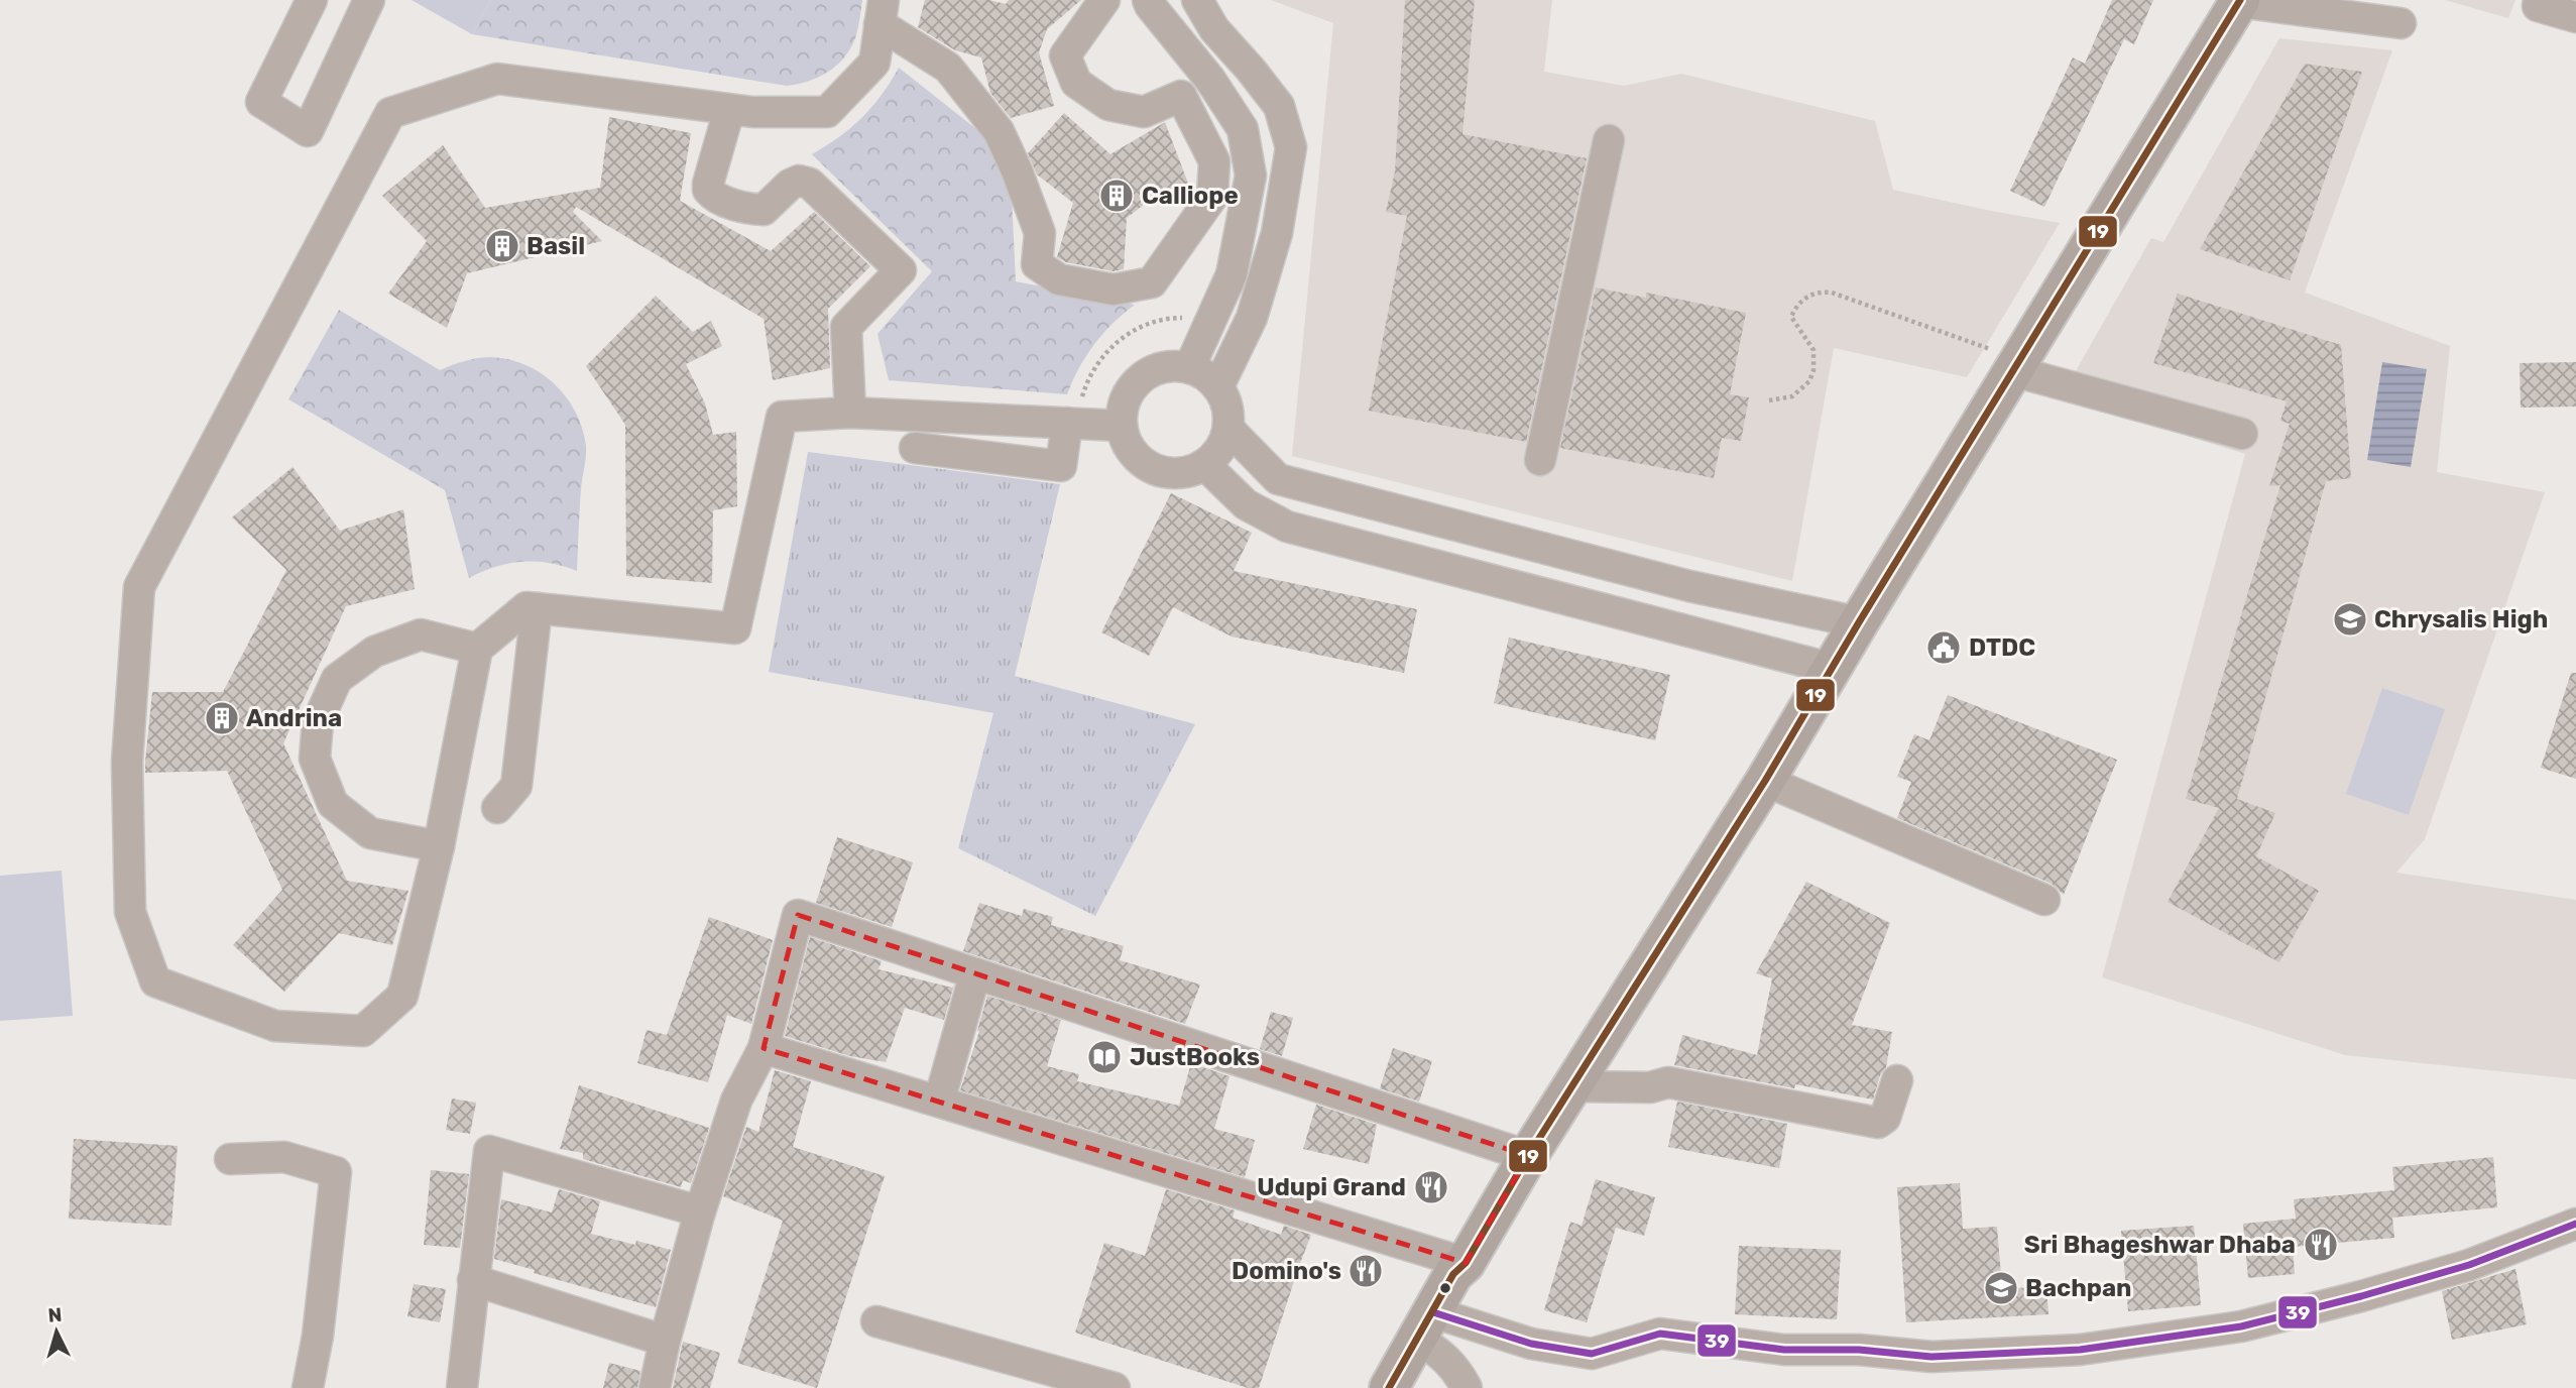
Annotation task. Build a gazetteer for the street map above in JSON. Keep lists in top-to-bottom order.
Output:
{
  "places": {
    "building": ["Calliope", "Basil", "Andrina"],
    "school or university": ["Chrysalis High", "Bachpan"],
    "public building": ["DTDC"],
    "library": ["JustBooks"],
    "restaurant": ["Udupi Grand", "Sri Bhageshwar Dhaba", "Domino's"]
  },
  "lines": ["transit line 19", "transit line 39"],
  "north": "top"
}
